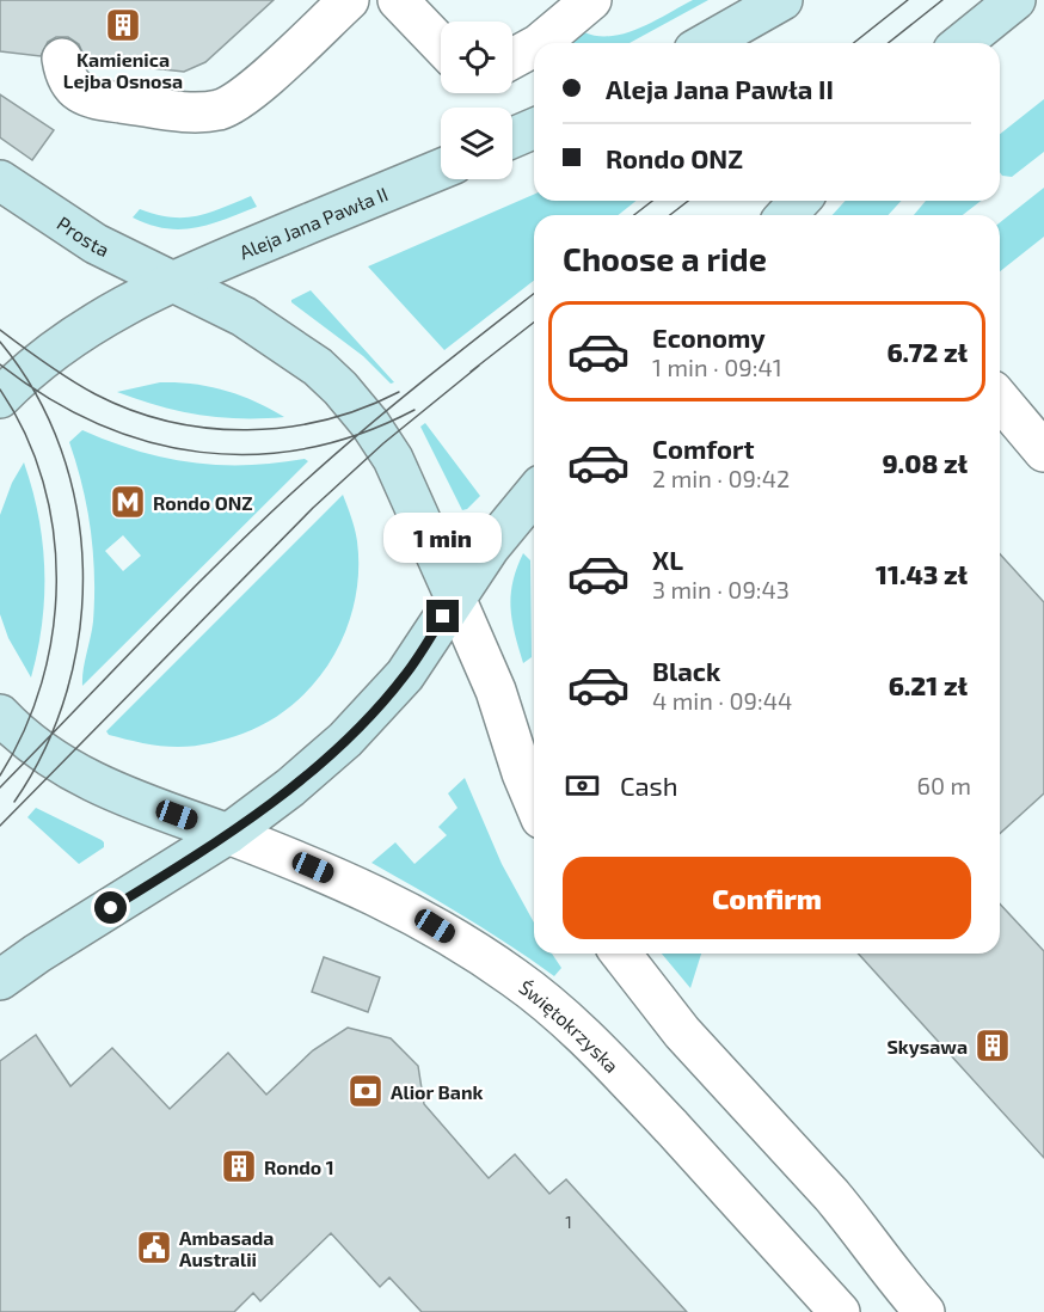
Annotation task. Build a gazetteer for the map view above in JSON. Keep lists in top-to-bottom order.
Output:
{
  "streets": {
    "main road": ["Aleja Jana Pawła II", "Prosta"],
    "street": ["Świętokrzyska"]
  },
  "crossings": [
    ["Aleja Jana Pawła II", "Prosta"]
  ],
  "places": {
    "building": ["Kamienica Lejba Osnosa", "Skysawa", "Rondo 1"],
    "metro station": ["Rondo ONZ"],
    "bank": ["Alior Bank"],
    "public building": ["Ambasada Australii"]
  },
  "house_numbers": ["1"],
  "page": {
    "banner": ["Aleja Jana Pawła II", "Rondo ONZ"],
    "heading": "Choose a ride",
    "list": [
      {
        "name": "Economy",
        "note": "1 min · 09:41",
        "value": "6.72 zł"
      },
      {
        "name": "Comfort",
        "note": "2 min · 09:42",
        "value": "9.08 zł"
      },
      {
        "name": "XL",
        "note": "3 min · 09:43",
        "value": "11.43 zł"
      },
      {
        "name": "Black",
        "note": "4 min · 09:44",
        "value": "6.21 zł"
      }
    ],
    "bubble": "1 min",
    "pay": ["Cash", "60 m"],
    "buttons": "Confirm"
  }
}
